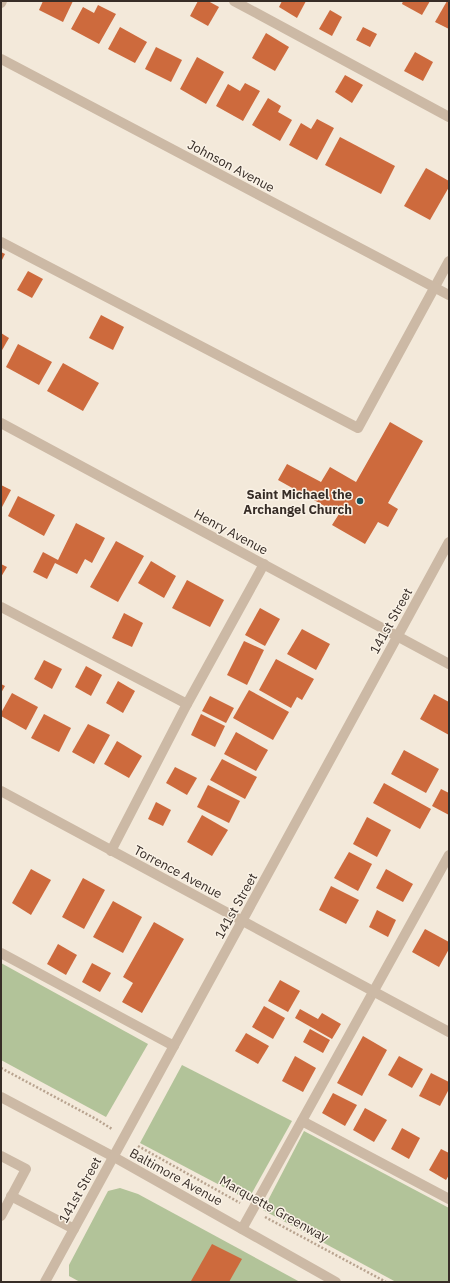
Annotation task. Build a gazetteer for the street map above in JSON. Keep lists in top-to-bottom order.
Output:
{
  "streets": {
    "street": [
      "Johnson Avenue",
      "Henry Avenue",
      "141st Street",
      "Torrence Avenue",
      "Baltimore Avenue"
    ],
    "path": ["Marquette Greenway"]
  },
  "crossings": [
    ["Henry Avenue", "141st Street"],
    ["141st Street", "Torrence Avenue"],
    ["141st Street", "Baltimore Avenue"]
  ],
  "places": ["Saint Michael the Archangel Church"]
}
